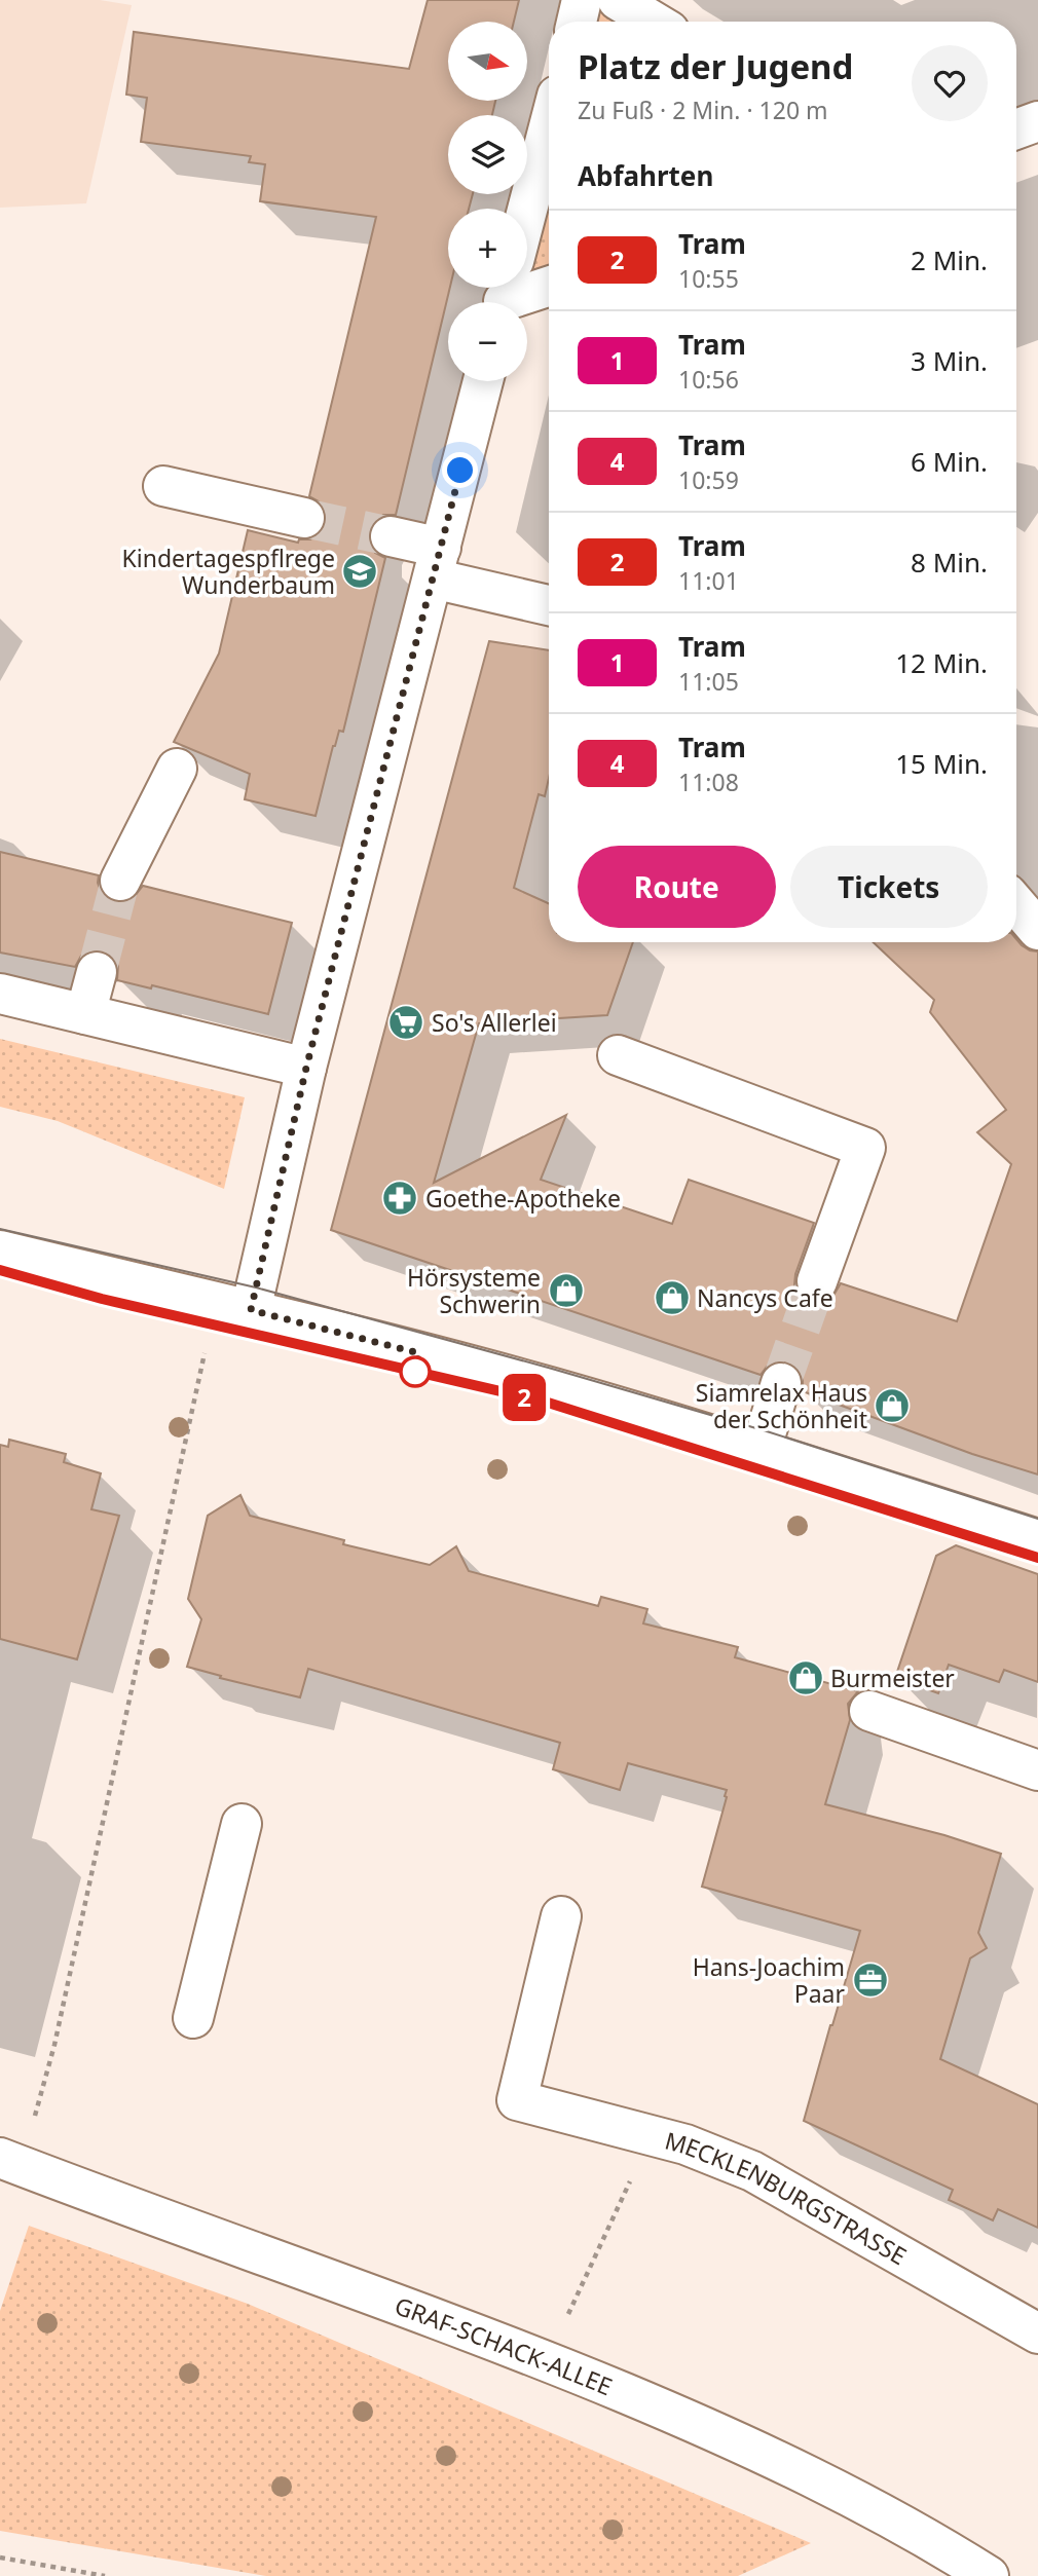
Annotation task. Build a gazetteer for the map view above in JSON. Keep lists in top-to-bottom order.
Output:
{
  "streets": {
    "street": ["MECKLENBURGSTRASSE", "GRAF-SCHACK-ALLEE"]
  },
  "places": {
    "school or university": ["Kindertagespflrege Wunderbaum"],
    "supermarket": ["So's Allerlei"],
    "pharmacy": ["Goethe-Apotheke"],
    "shop": [
      "Hörsysteme Schwerin",
      "Nancys Cafe",
      "Siamrelax Haus der Schönheit",
      "Burmeister"
    ],
    "office": ["Hans-Joachim Paar"]
  },
  "lines": ["tram line 2"],
  "north": "right",
  "page": {
    "on_map": "2",
    "map_buttons": ["+", "−"],
    "heading": [
      ["Platz der Jugend", "Zu Fuß · 2 Min. · 120 m"],
      "Abfahrten"
    ],
    "list": [
      {
        "mark": "2",
        "name": "Tram",
        "note": "10:55",
        "value": "2 Min."
      },
      {
        "mark": "1",
        "name": "Tram",
        "note": "10:56",
        "value": "3 Min."
      },
      {
        "mark": "4",
        "name": "Tram",
        "note": "10:59",
        "value": "6 Min."
      },
      {
        "mark": "2",
        "name": "Tram",
        "note": "11:01",
        "value": "8 Min."
      },
      {
        "mark": "1",
        "name": "Tram",
        "note": "11:05",
        "value": "12 Min."
      },
      {
        "mark": "4",
        "name": "Tram",
        "note": "11:08",
        "value": "15 Min."
      }
    ],
    "buttons": ["Route", "Tickets"]
  }
}
